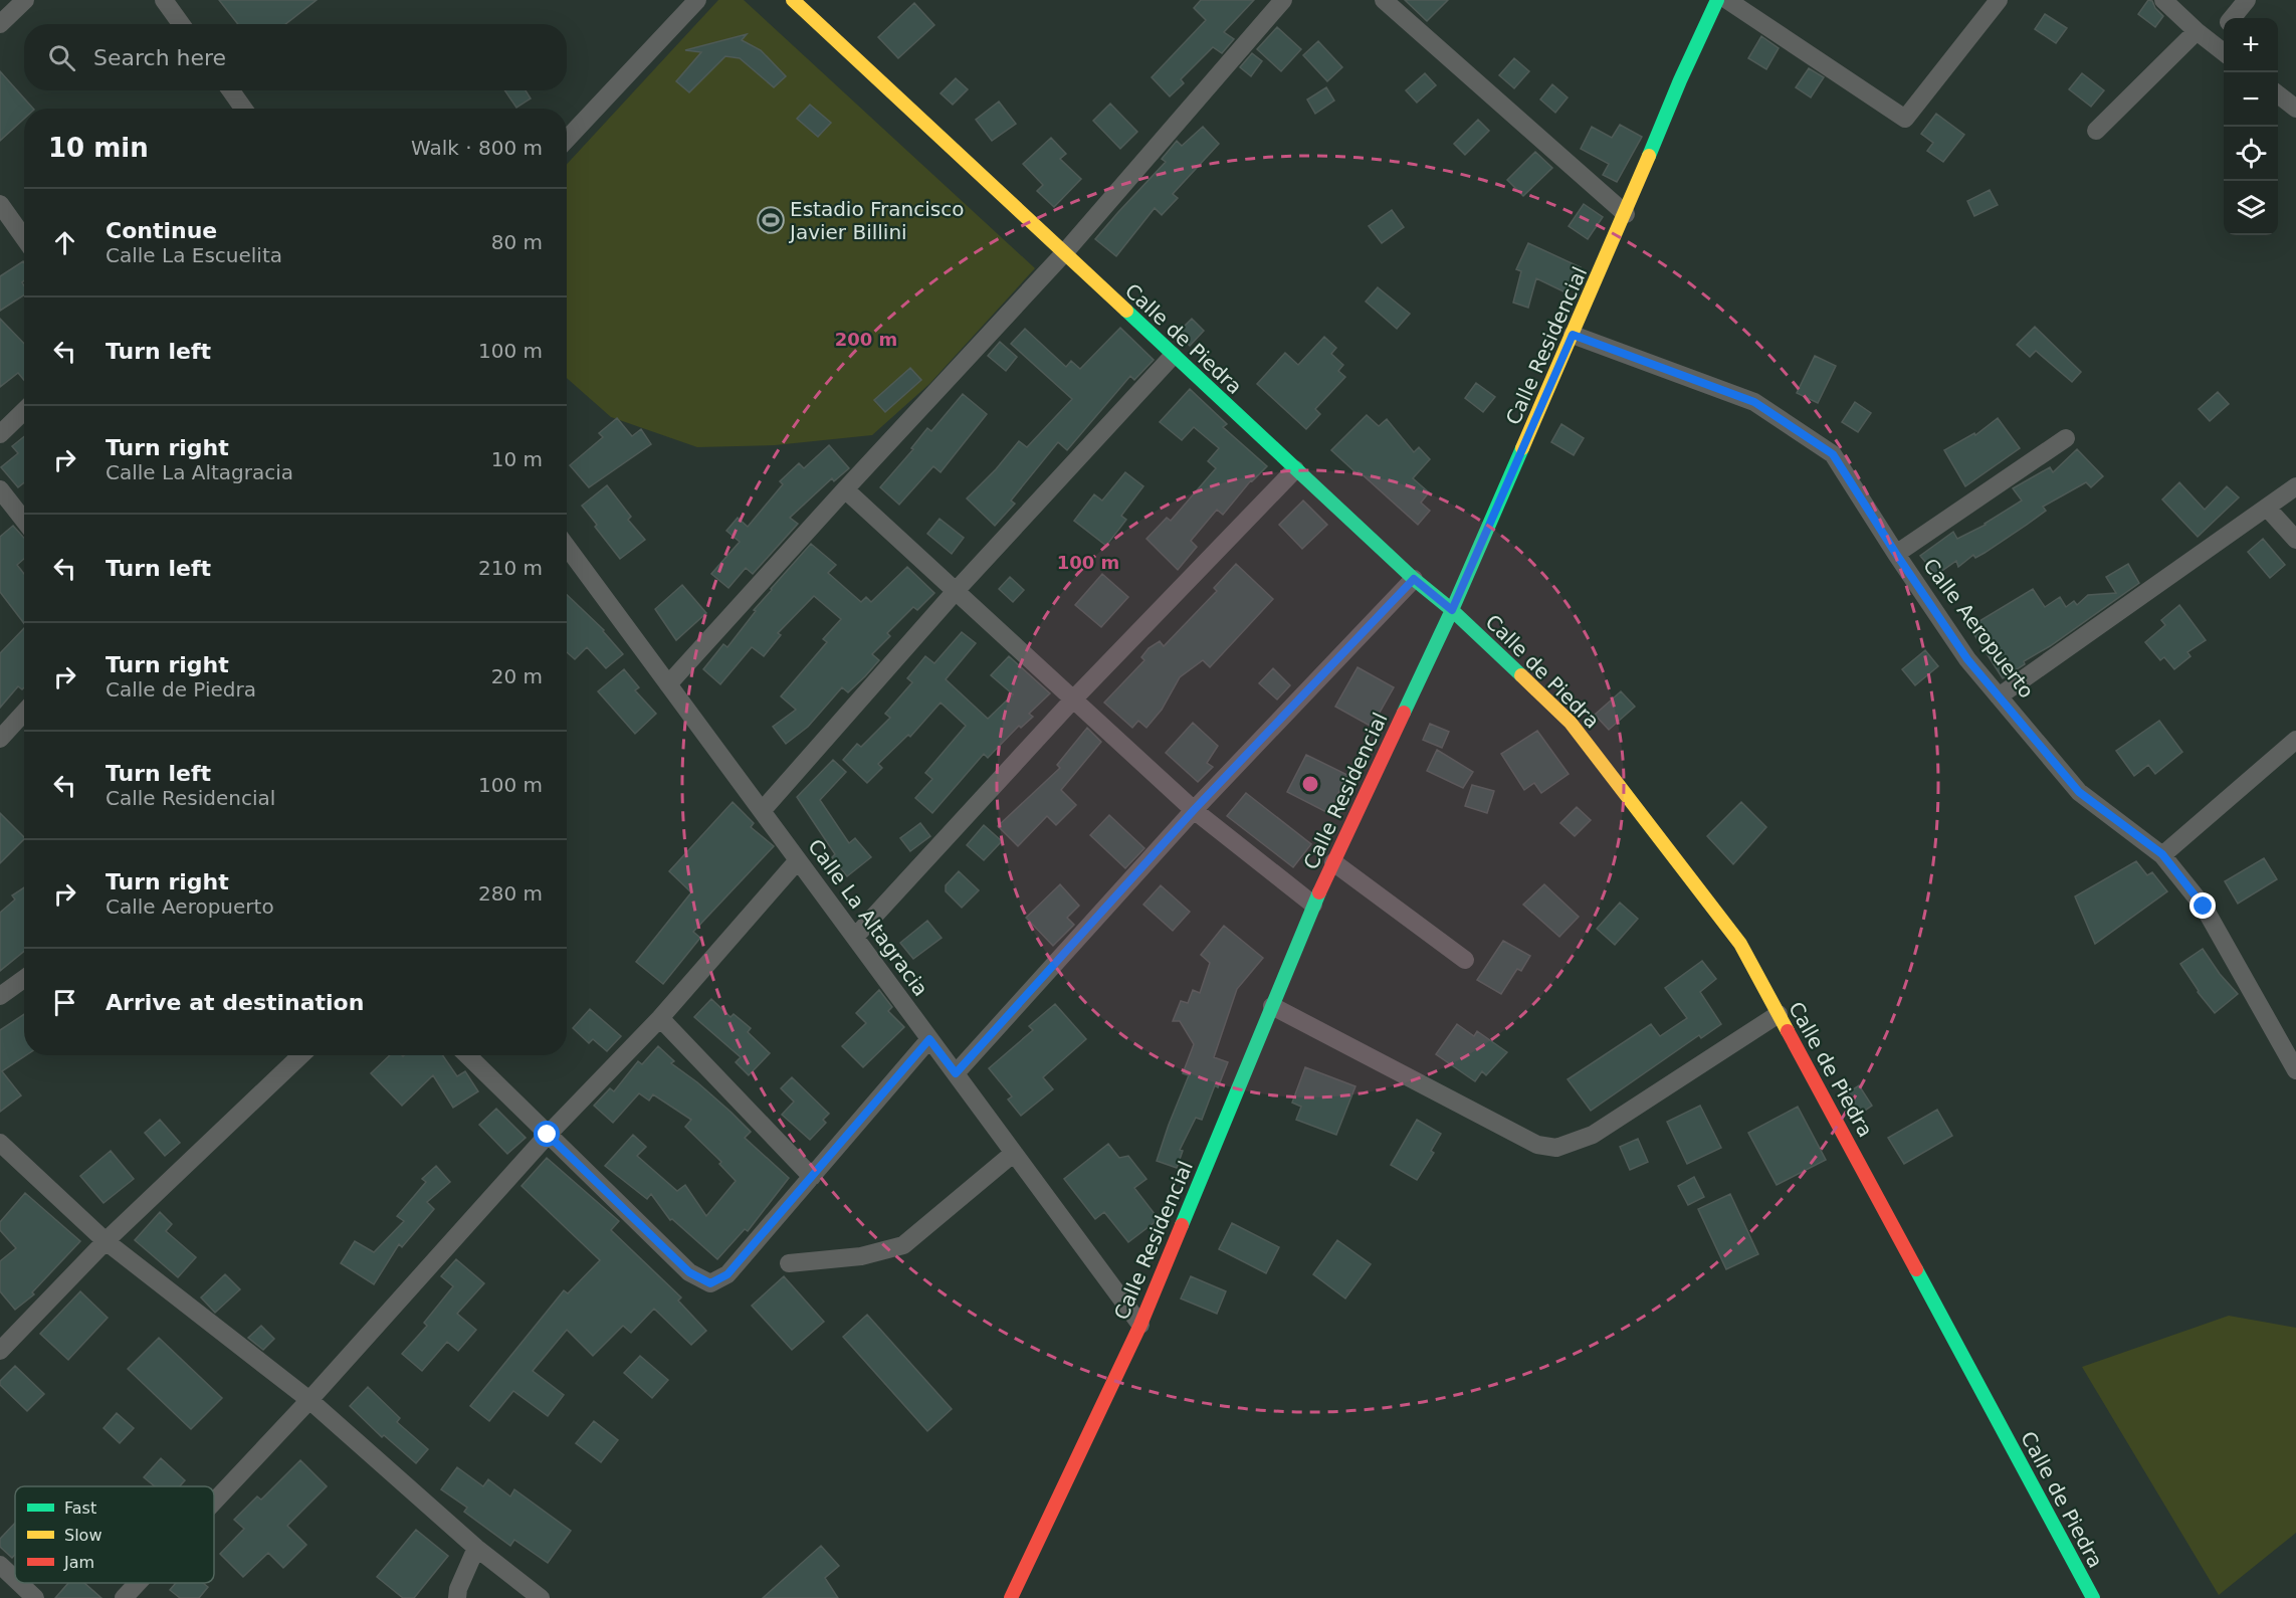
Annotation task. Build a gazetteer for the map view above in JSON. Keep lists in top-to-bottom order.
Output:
{
  "streets": {
    "street": [
      "Calle de Piedra",
      "Calle Residencial",
      "Calle Aeropuerto",
      "Calle La Altagracia"
    ]
  },
  "crossings": [
    ["Calle de Piedra", "Calle Residencial"],
    ["Calle Residencial", "Calle Aeropuerto"],
    ["Calle Residencial", "Calle La Altagracia"]
  ],
  "places": {
    "sports": ["Estadio Francisco Javier Billini"]
  },
  "legend": ["Fast", "Slow", "Jam"],
  "page": {
    "map_buttons": ["+", "−"],
    "search": "Search here",
    "heading": ["10 min", "Walk · 800 m"],
    "list": [
      ["Continue", "Calle La Escuelita", "80 m"],
      ["Turn left", "100 m"],
      ["Turn right", "Calle La Altagracia", "10 m"],
      ["Turn left", "210 m"],
      ["Turn right", "Calle de Piedra", "20 m"],
      ["Turn left", "Calle Residencial", "100 m"],
      ["Turn right", "Calle Aeropuerto", "280 m"],
      "Arrive at destination"
    ]
  },
  "rings": ["200 m", "100 m"]
}
